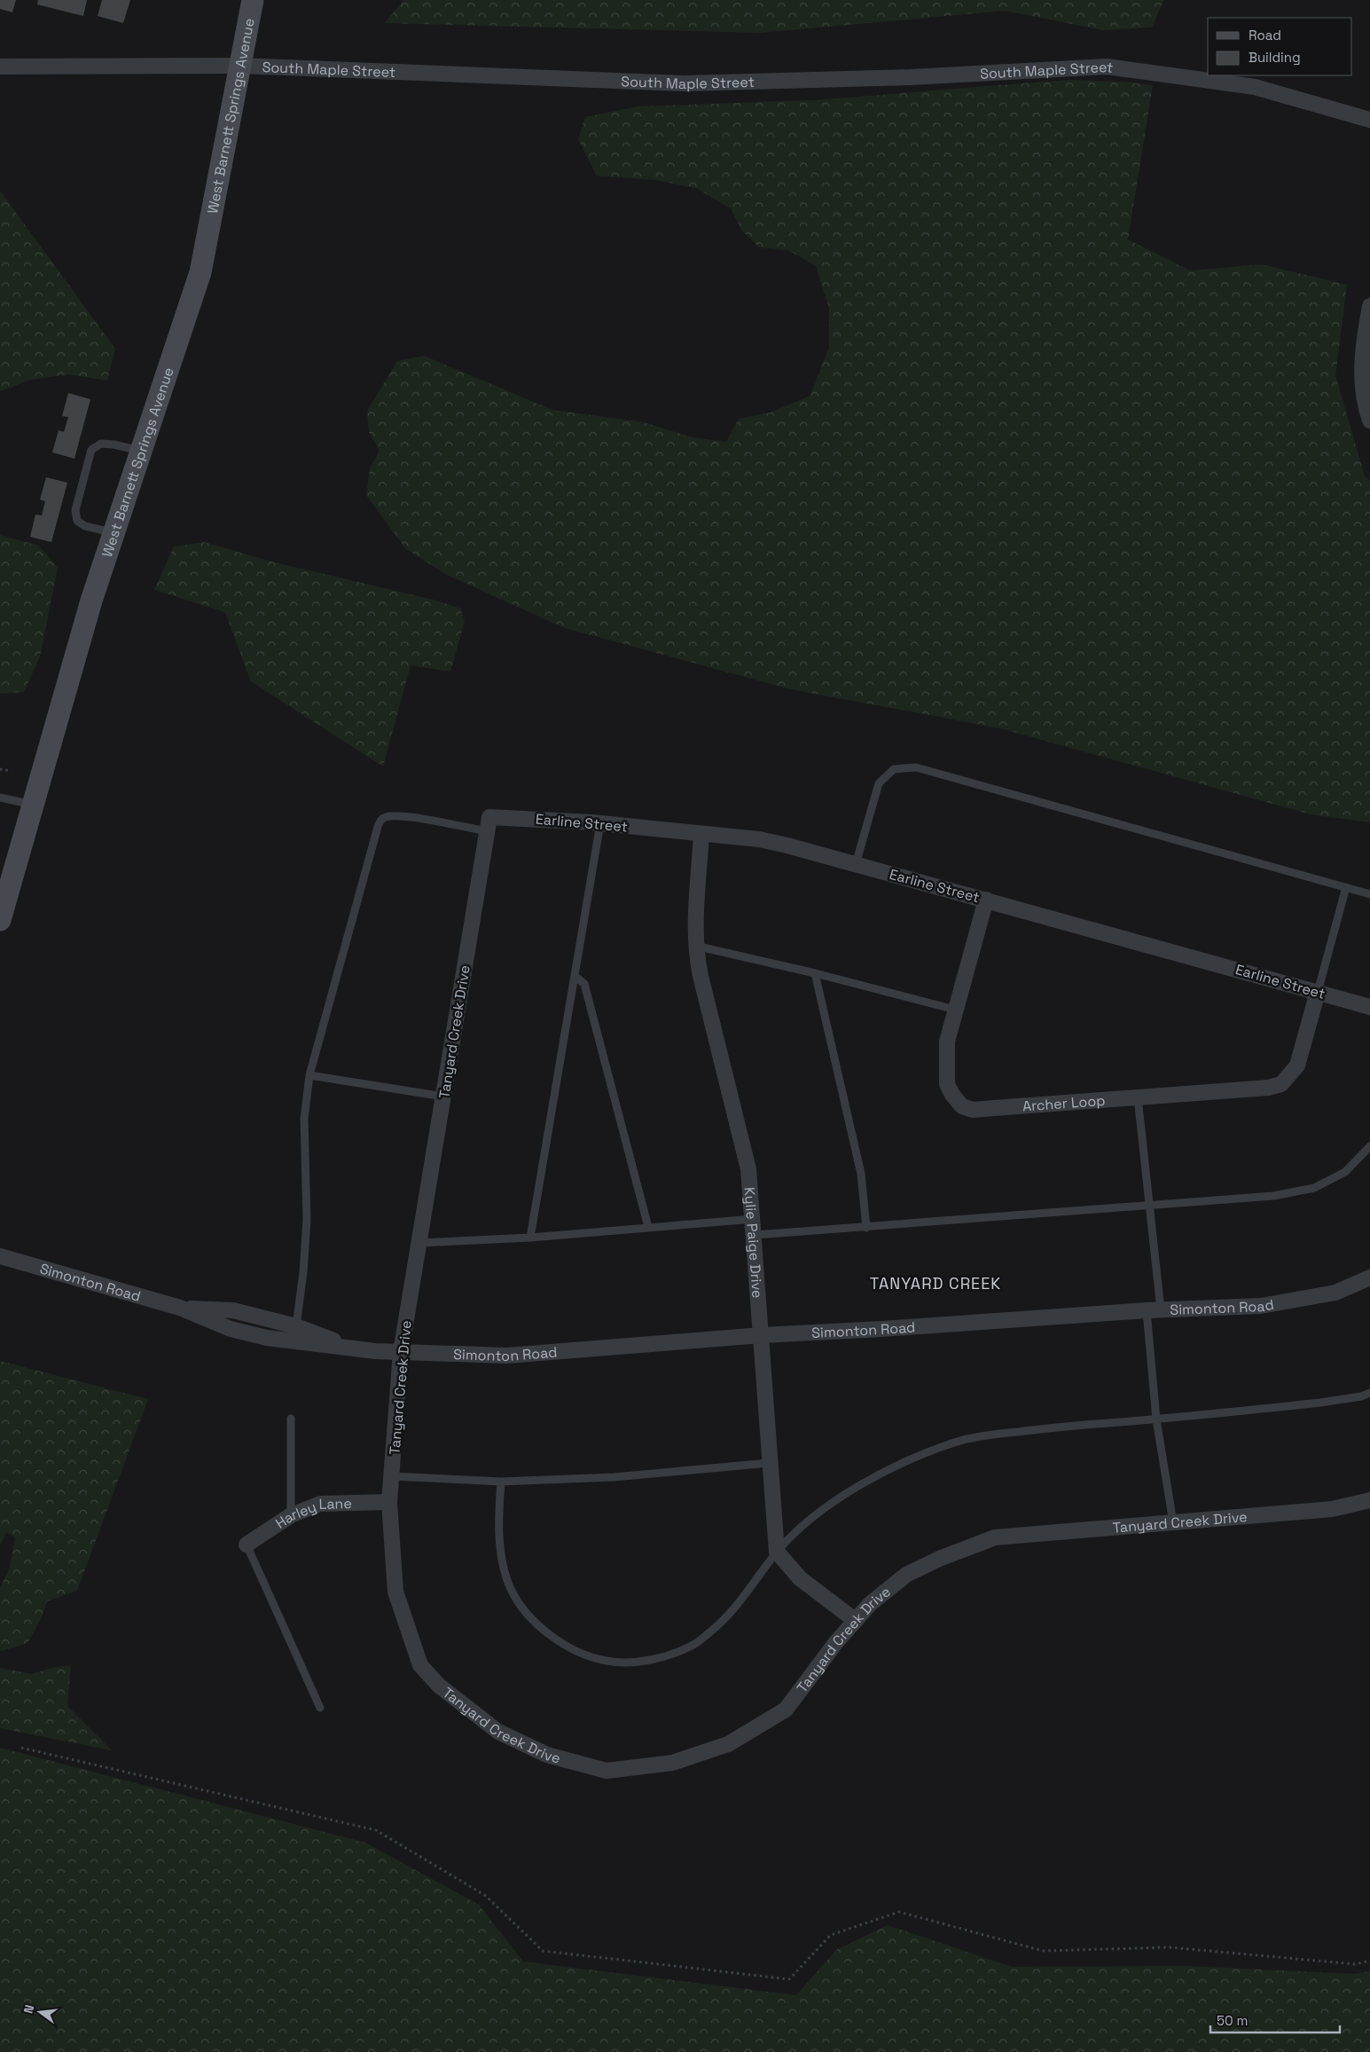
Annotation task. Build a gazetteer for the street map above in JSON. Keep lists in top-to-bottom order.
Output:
{
  "streets": {
    "street": [
      "South Maple Street",
      "West Barnett Springs Avenue",
      "Earline Street",
      "Tanyard Creek Drive",
      "Archer Loop",
      "Kylie Paige Drive",
      "Simonton Road",
      "Harley Lane"
    ]
  },
  "crossings": [
    ["South Maple Street", "West Barnett Springs Avenue"],
    ["Earline Street", "Tanyard Creek Drive"],
    ["Earline Street", "Archer Loop"],
    ["Earline Street", "Kylie Paige Drive"],
    ["Tanyard Creek Drive", "Simonton Road"],
    ["Tanyard Creek Drive", "Harley Lane"],
    ["Kylie Paige Drive", "Simonton Road"]
  ],
  "districts": ["TANYARD CREEK"],
  "legend": ["Road", "Building"],
  "scale_bar": "50 m",
  "north": "left"
}
